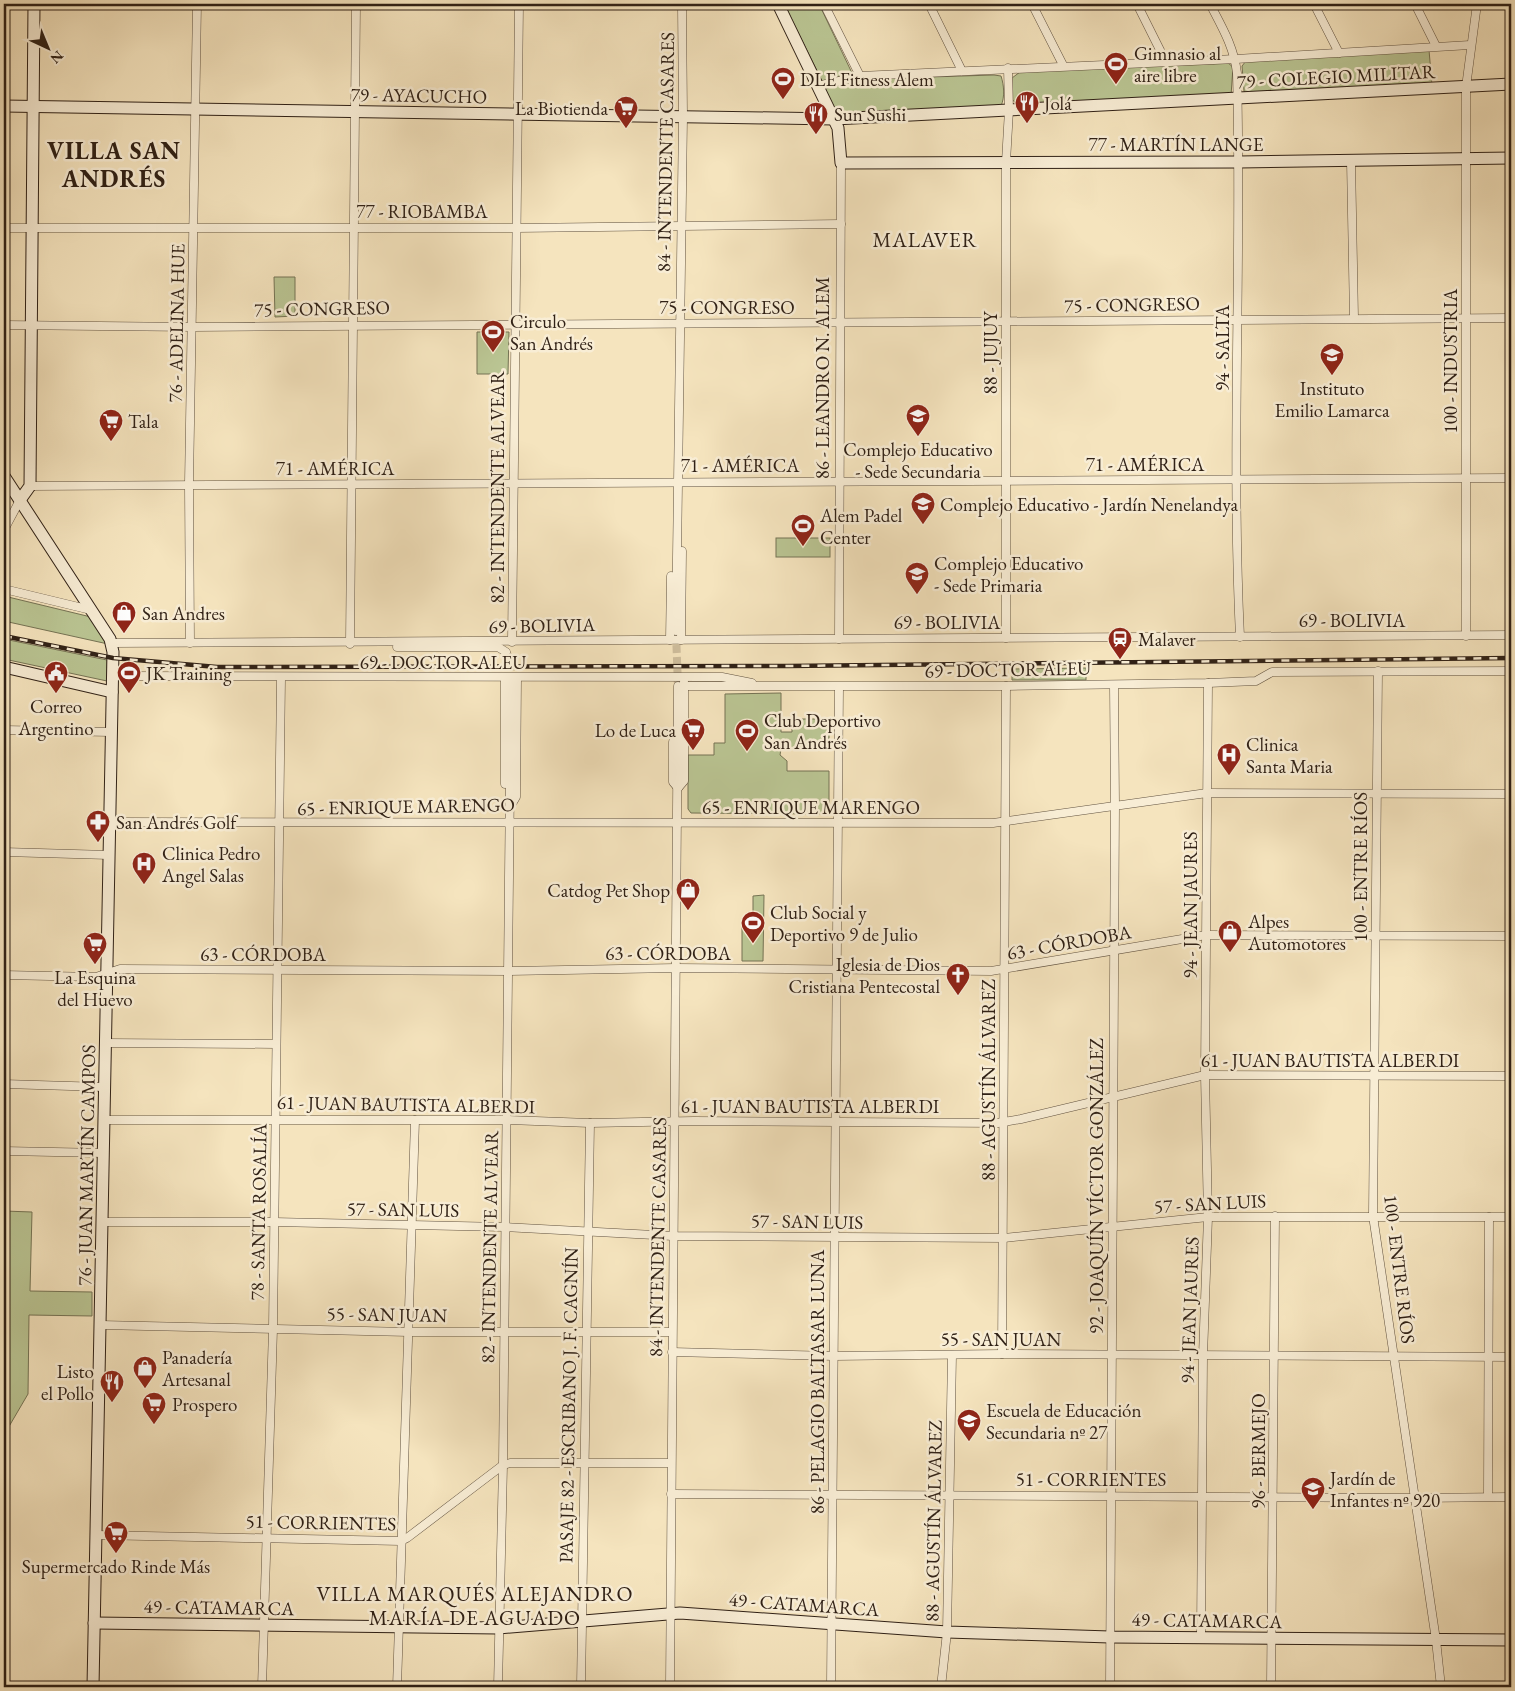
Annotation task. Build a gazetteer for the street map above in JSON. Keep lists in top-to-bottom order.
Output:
{
  "streets": {
    "street": [
      "79 - COLEGIO MILITAR",
      "79 - AYACUCHO",
      "77 - MARTÍN LANGE",
      "84 - INTENDENTE CASARES",
      "77 - RIOBAMBA",
      "75 - CONGRESO",
      "76 - ADELINA HUE",
      "94 - SALTA",
      "88 - JUJUY",
      "100 - INDUSTRIA",
      "86 - LEANDRO N. ALEM",
      "71 - AMÉRICA",
      "82 - INTENDENTE ALVEAR",
      "69 - BOLIVIA",
      "69 - DOCTOR ALEU",
      "65 - ENRIQUE MARENGO",
      "100 - ENTRE RÍOS",
      "94 - JEAN JAURES",
      "63 - CÓRDOBA",
      "61 - JUAN BAUTISTA ALBERDI",
      "88 - AGUSTÍN ÁLVAREZ",
      "76 - JUAN MARTÍN CAMPOS",
      "92 - JOAQUÍN VÍCTOR GONZÁLEZ",
      "57 - SAN LUIS",
      "78 - SANTA ROSALÍA",
      "55 - SAN JUAN",
      "86 - PELAGIO BALTASAR LUNA",
      "PASAJE 82 - ESCRIBANO J. F. CAGNÍN",
      "96 - BERMEJO",
      "51 - CORRIENTES",
      "49 - CATAMARCA"
    ]
  },
  "crossings": [
    ["79 - COLEGIO MILITAR", "79 - AYACUCHO"],
    ["79 - COLEGIO MILITAR", "94 - SALTA"],
    ["79 - COLEGIO MILITAR", "88 - JUJUY"],
    ["79 - COLEGIO MILITAR", "100 - INDUSTRIA"],
    ["79 - COLEGIO MILITAR", "86 - LEANDRO N. ALEM"],
    ["79 - AYACUCHO", "84 - INTENDENTE CASARES"],
    ["79 - AYACUCHO", "76 - ADELINA HUE"],
    ["79 - AYACUCHO", "86 - LEANDRO N. ALEM"],
    ["79 - AYACUCHO", "82 - INTENDENTE ALVEAR"],
    ["77 - MARTÍN LANGE", "94 - SALTA"],
    ["77 - MARTÍN LANGE", "88 - JUJUY"],
    ["77 - MARTÍN LANGE", "100 - INDUSTRIA"],
    ["77 - MARTÍN LANGE", "86 - LEANDRO N. ALEM"],
    ["84 - INTENDENTE CASARES", "77 - RIOBAMBA"],
    ["84 - INTENDENTE CASARES", "75 - CONGRESO"],
    ["84 - INTENDENTE CASARES", "71 - AMÉRICA"],
    ["84 - INTENDENTE CASARES", "69 - BOLIVIA"],
    ["84 - INTENDENTE CASARES", "69 - DOCTOR ALEU"],
    ["84 - INTENDENTE CASARES", "65 - ENRIQUE MARENGO"],
    ["84 - INTENDENTE CASARES", "63 - CÓRDOBA"],
    ["84 - INTENDENTE CASARES", "61 - JUAN BAUTISTA ALBERDI"],
    ["84 - INTENDENTE CASARES", "57 - SAN LUIS"],
    ["84 - INTENDENTE CASARES", "55 - SAN JUAN"],
    ["84 - INTENDENTE CASARES", "51 - CORRIENTES"],
    ["84 - INTENDENTE CASARES", "49 - CATAMARCA"],
    ["77 - RIOBAMBA", "76 - ADELINA HUE"],
    ["77 - RIOBAMBA", "86 - LEANDRO N. ALEM"],
    ["77 - RIOBAMBA", "82 - INTENDENTE ALVEAR"],
    ["75 - CONGRESO", "76 - ADELINA HUE"],
    ["75 - CONGRESO", "94 - SALTA"],
    ["75 - CONGRESO", "88 - JUJUY"],
    ["75 - CONGRESO", "100 - INDUSTRIA"],
    ["75 - CONGRESO", "86 - LEANDRO N. ALEM"],
    ["75 - CONGRESO", "82 - INTENDENTE ALVEAR"],
    ["76 - ADELINA HUE", "71 - AMÉRICA"],
    ["76 - ADELINA HUE", "69 - BOLIVIA"],
    ["94 - SALTA", "71 - AMÉRICA"],
    ["94 - SALTA", "69 - BOLIVIA"],
    ["88 - JUJUY", "71 - AMÉRICA"],
    ["88 - JUJUY", "69 - BOLIVIA"],
    ["100 - INDUSTRIA", "71 - AMÉRICA"],
    ["100 - INDUSTRIA", "69 - BOLIVIA"],
    ["86 - LEANDRO N. ALEM", "71 - AMÉRICA"],
    ["86 - LEANDRO N. ALEM", "69 - BOLIVIA"],
    ["71 - AMÉRICA", "82 - INTENDENTE ALVEAR"],
    ["82 - INTENDENTE ALVEAR", "69 - BOLIVIA"],
    ["82 - INTENDENTE ALVEAR", "69 - DOCTOR ALEU"],
    ["82 - INTENDENTE ALVEAR", "65 - ENRIQUE MARENGO"],
    ["82 - INTENDENTE ALVEAR", "63 - CÓRDOBA"],
    ["82 - INTENDENTE ALVEAR", "61 - JUAN BAUTISTA ALBERDI"],
    ["82 - INTENDENTE ALVEAR", "57 - SAN LUIS"],
    ["82 - INTENDENTE ALVEAR", "55 - SAN JUAN"],
    ["82 - INTENDENTE ALVEAR", "51 - CORRIENTES"],
    ["82 - INTENDENTE ALVEAR", "49 - CATAMARCA"],
    ["69 - BOLIVIA", "76 - JUAN MARTÍN CAMPOS"],
    ["69 - DOCTOR ALEU", "100 - ENTRE RÍOS"],
    ["69 - DOCTOR ALEU", "94 - JEAN JAURES"],
    ["69 - DOCTOR ALEU", "88 - AGUSTÍN ÁLVAREZ"],
    ["69 - DOCTOR ALEU", "76 - JUAN MARTÍN CAMPOS"],
    ["69 - DOCTOR ALEU", "92 - JOAQUÍN VÍCTOR GONZÁLEZ"],
    ["69 - DOCTOR ALEU", "78 - SANTA ROSALÍA"],
    ["69 - DOCTOR ALEU", "86 - PELAGIO BALTASAR LUNA"],
    ["65 - ENRIQUE MARENGO", "100 - ENTRE RÍOS"],
    ["65 - ENRIQUE MARENGO", "94 - JEAN JAURES"],
    ["65 - ENRIQUE MARENGO", "88 - AGUSTÍN ÁLVAREZ"],
    ["65 - ENRIQUE MARENGO", "76 - JUAN MARTÍN CAMPOS"],
    ["65 - ENRIQUE MARENGO", "92 - JOAQUÍN VÍCTOR GONZÁLEZ"],
    ["65 - ENRIQUE MARENGO", "78 - SANTA ROSALÍA"],
    ["65 - ENRIQUE MARENGO", "86 - PELAGIO BALTASAR LUNA"],
    ["100 - ENTRE RÍOS", "63 - CÓRDOBA"],
    ["100 - ENTRE RÍOS", "61 - JUAN BAUTISTA ALBERDI"],
    ["100 - ENTRE RÍOS", "57 - SAN LUIS"],
    ["100 - ENTRE RÍOS", "55 - SAN JUAN"],
    ["100 - ENTRE RÍOS", "51 - CORRIENTES"],
    ["100 - ENTRE RÍOS", "49 - CATAMARCA"],
    ["94 - JEAN JAURES", "63 - CÓRDOBA"],
    ["94 - JEAN JAURES", "61 - JUAN BAUTISTA ALBERDI"],
    ["94 - JEAN JAURES", "57 - SAN LUIS"],
    ["94 - JEAN JAURES", "55 - SAN JUAN"],
    ["94 - JEAN JAURES", "51 - CORRIENTES"],
    ["94 - JEAN JAURES", "49 - CATAMARCA"],
    ["63 - CÓRDOBA", "88 - AGUSTÍN ÁLVAREZ"],
    ["63 - CÓRDOBA", "76 - JUAN MARTÍN CAMPOS"],
    ["63 - CÓRDOBA", "92 - JOAQUÍN VÍCTOR GONZÁLEZ"],
    ["63 - CÓRDOBA", "78 - SANTA ROSALÍA"],
    ["63 - CÓRDOBA", "86 - PELAGIO BALTASAR LUNA"],
    ["61 - JUAN BAUTISTA ALBERDI", "88 - AGUSTÍN ÁLVAREZ"],
    ["61 - JUAN BAUTISTA ALBERDI", "76 - JUAN MARTÍN CAMPOS"],
    ["61 - JUAN BAUTISTA ALBERDI", "92 - JOAQUÍN VÍCTOR GONZÁLEZ"],
    ["61 - JUAN BAUTISTA ALBERDI", "78 - SANTA ROSALÍA"],
    ["61 - JUAN BAUTISTA ALBERDI", "86 - PELAGIO BALTASAR LUNA"],
    ["61 - JUAN BAUTISTA ALBERDI", "PASAJE 82 - ESCRIBANO J. F. CAGNÍN"],
    ["88 - AGUSTÍN ÁLVAREZ", "57 - SAN LUIS"],
    ["88 - AGUSTÍN ÁLVAREZ", "55 - SAN JUAN"],
    ["88 - AGUSTÍN ÁLVAREZ", "51 - CORRIENTES"],
    ["88 - AGUSTÍN ÁLVAREZ", "49 - CATAMARCA"],
    ["76 - JUAN MARTÍN CAMPOS", "57 - SAN LUIS"],
    ["76 - JUAN MARTÍN CAMPOS", "55 - SAN JUAN"],
    ["76 - JUAN MARTÍN CAMPOS", "51 - CORRIENTES"],
    ["76 - JUAN MARTÍN CAMPOS", "49 - CATAMARCA"],
    ["92 - JOAQUÍN VÍCTOR GONZÁLEZ", "57 - SAN LUIS"],
    ["92 - JOAQUÍN VÍCTOR GONZÁLEZ", "55 - SAN JUAN"],
    ["92 - JOAQUÍN VÍCTOR GONZÁLEZ", "51 - CORRIENTES"],
    ["92 - JOAQUÍN VÍCTOR GONZÁLEZ", "49 - CATAMARCA"],
    ["57 - SAN LUIS", "78 - SANTA ROSALÍA"],
    ["57 - SAN LUIS", "86 - PELAGIO BALTASAR LUNA"],
    ["57 - SAN LUIS", "PASAJE 82 - ESCRIBANO J. F. CAGNÍN"],
    ["57 - SAN LUIS", "96 - BERMEJO"],
    ["78 - SANTA ROSALÍA", "55 - SAN JUAN"],
    ["78 - SANTA ROSALÍA", "51 - CORRIENTES"],
    ["78 - SANTA ROSALÍA", "49 - CATAMARCA"],
    ["55 - SAN JUAN", "86 - PELAGIO BALTASAR LUNA"],
    ["55 - SAN JUAN", "PASAJE 82 - ESCRIBANO J. F. CAGNÍN"],
    ["55 - SAN JUAN", "96 - BERMEJO"],
    ["86 - PELAGIO BALTASAR LUNA", "51 - CORRIENTES"],
    ["86 - PELAGIO BALTASAR LUNA", "49 - CATAMARCA"],
    ["PASAJE 82 - ESCRIBANO J. F. CAGNÍN", "49 - CATAMARCA"],
    ["96 - BERMEJO", "51 - CORRIENTES"],
    ["96 - BERMEJO", "49 - CATAMARCA"]
  ],
  "districts": ["VILLA SAN ANDRÉS", "MALAVER", "VILLA MARQUÉS ALEJANDRO MARÍA DE AGUADO"],
  "places": {
    "sports": [
      "Gimnasio al aire libre",
      "DLE Fitness Alem",
      "Circulo San Andrés",
      "Alem Padel Center",
      "JK Training",
      "Club Deportivo San Andrés",
      "Club Social y Deportivo 9 de Julio"
    ],
    "restaurant": ["Jolá", "Sun Sushi", "Listo el Pollo"],
    "supermarket": [
      "La Biotienda",
      "Tala",
      "Lo de Luca",
      "La Esquina del Huevo",
      "Prospero",
      "Supermercado Rinde Más"
    ],
    "school or university": [
      "Instituto Emilio Lamarca",
      "Complejo Educativo - Sede Secundaria",
      "Complejo Educativo - Jardín Nenelandya",
      "Complejo Educativo - Sede Primaria",
      "Escuela de Educación Secundaria nº 27",
      "Jardín de Infantes nº 920"
    ],
    "shop": [
      "San Andres",
      "Catdog Pet Shop",
      "Alpes Automotores",
      "Panadería Artesanal"
    ],
    "station": ["Malaver"],
    "public building": ["Correo Argentino"],
    "hospital": ["Clinica Santa Maria", "Clinica Pedro Angel Salas"],
    "pharmacy": ["San Andrés Golf"],
    "church": ["Iglesia de Dios Cristiana Pentecostal"]
  },
  "north": "bottom right"
}
